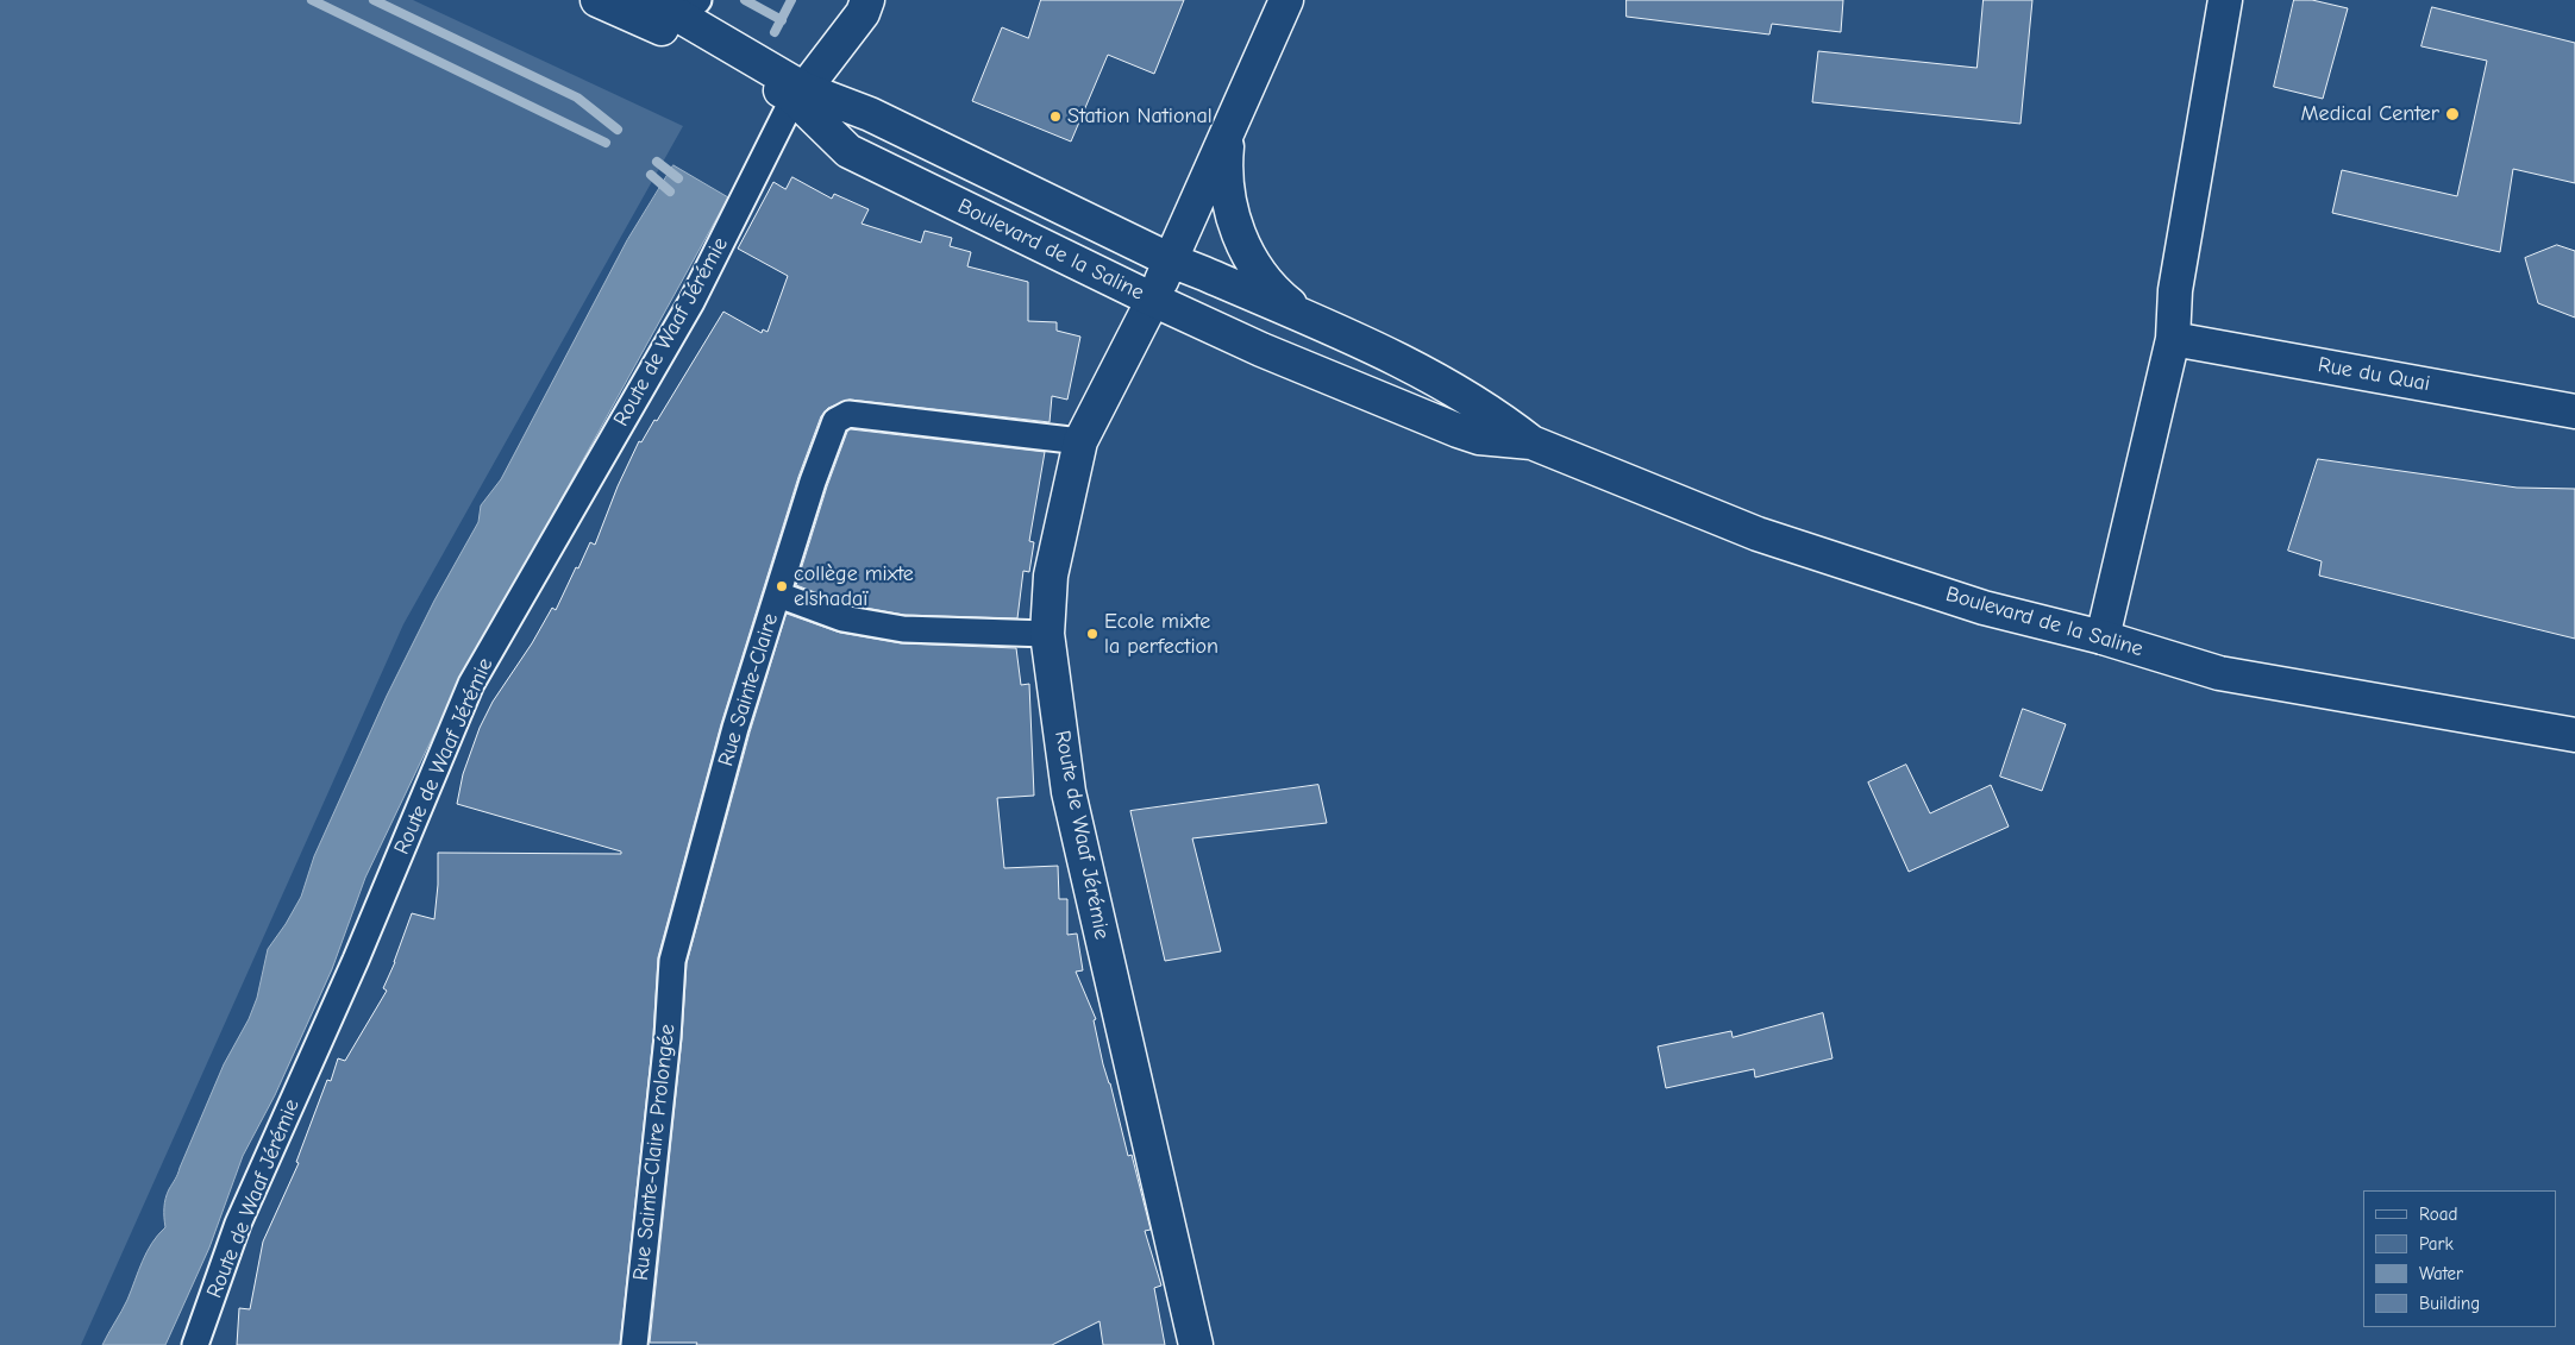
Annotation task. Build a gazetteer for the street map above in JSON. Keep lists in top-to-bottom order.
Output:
{
  "streets": {
    "main road": ["Boulevard de la Saline", "Route de Waaf Jérémie", "Rue du Quai"],
    "street": ["Rue Sainte-Claire", "Rue Sainte-Claire Prolongée"]
  },
  "crossings": [
    ["Boulevard de la Saline", "Route de Waaf Jérémie"],
    ["Route de Waaf Jérémie", "Rue Sainte-Claire"],
    ["Rue Sainte-Claire", "Rue Sainte-Claire Prolongée"]
  ],
  "places": [
    "Medical Center",
    "Station National",
    "collège mixte elshadaï",
    "Ecole mixte la perfection"
  ],
  "legend": [
    "Road",
    "Park",
    "Water",
    "Building"
  ]
}
